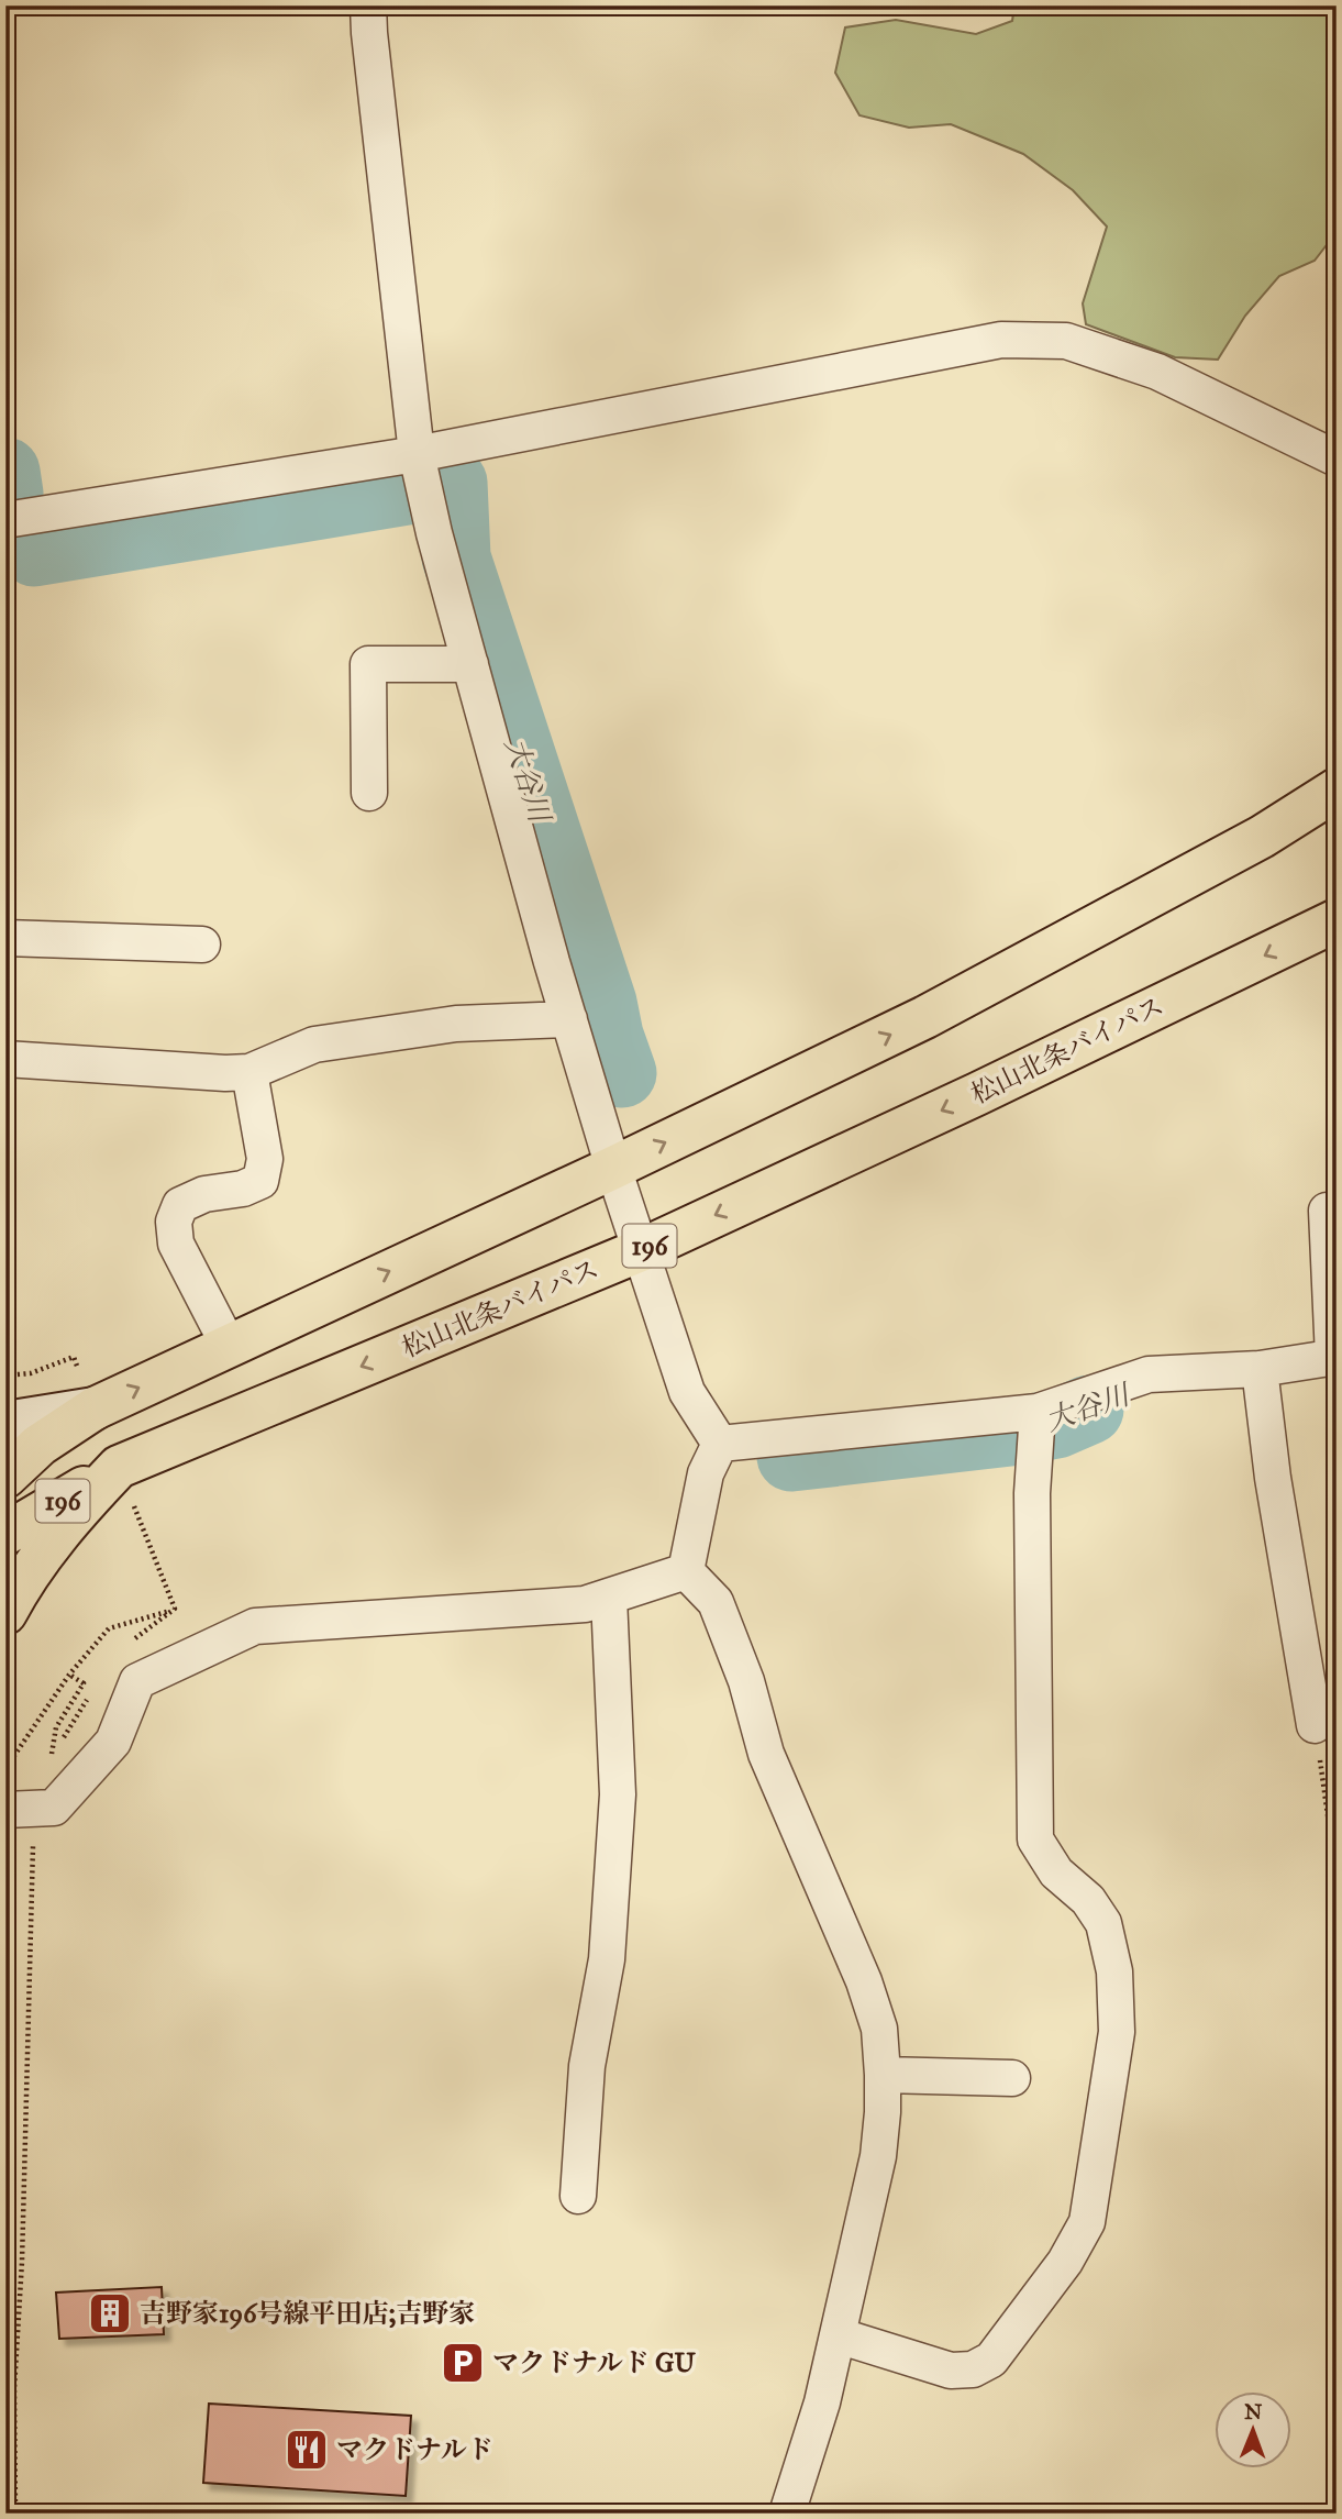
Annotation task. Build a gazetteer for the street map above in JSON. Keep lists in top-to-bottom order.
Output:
{
  "streets": {
    "highway": ["松山北条バイパス", "196"]
  },
  "crossings": [
    ["松山北条バイパス", "196"]
  ],
  "water": ["大谷川"],
  "places": {
    "building": ["吉野家196号線平田店;吉野家"],
    "parking": ["マクドナルド GU"],
    "restaurant": ["マクドナルド"]
  },
  "north": "top"
}
